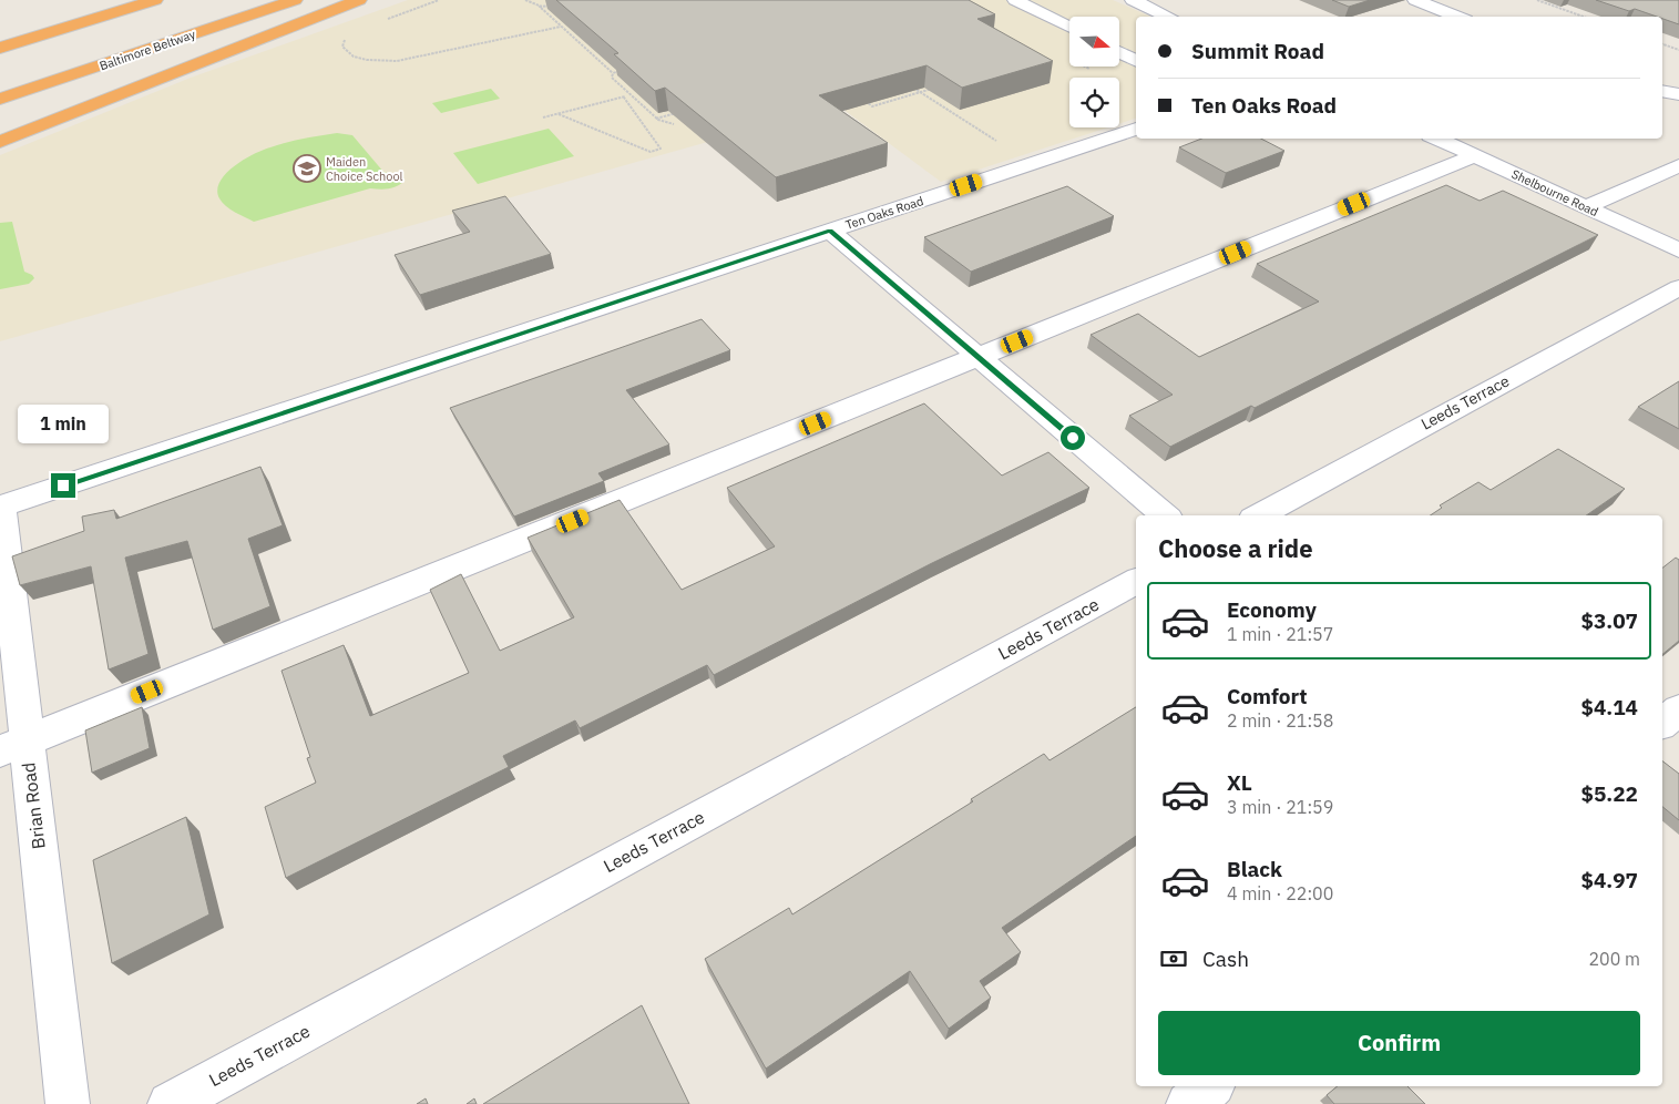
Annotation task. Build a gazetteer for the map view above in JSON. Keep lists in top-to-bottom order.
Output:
{
  "streets": {
    "highway": ["Baltimore Beltway"],
    "street": [
      "Shelbourne Road",
      "Ten Oaks Road",
      "Leeds Terrace",
      "Brian Road"
    ]
  },
  "crossings": [
    ["Ten Oaks Road", "Brian Road"]
  ],
  "places": {
    "school or university": ["Maiden Choice School"]
  },
  "north": "right",
  "page": {
    "banner": ["Summit Road", "Ten Oaks Road"],
    "bubble": "1 min",
    "heading": "Choose a ride",
    "list": [
      {
        "name": "Economy",
        "note": "1 min · 21:57",
        "value": "$3.07"
      },
      {
        "name": "Comfort",
        "note": "2 min · 21:58",
        "value": "$4.14"
      },
      {
        "name": "XL",
        "note": "3 min · 21:59",
        "value": "$5.22"
      },
      {
        "name": "Black",
        "note": "4 min · 22:00",
        "value": "$4.97"
      }
    ],
    "pay": ["Cash", "200 m"],
    "buttons": "Confirm"
  }
}
